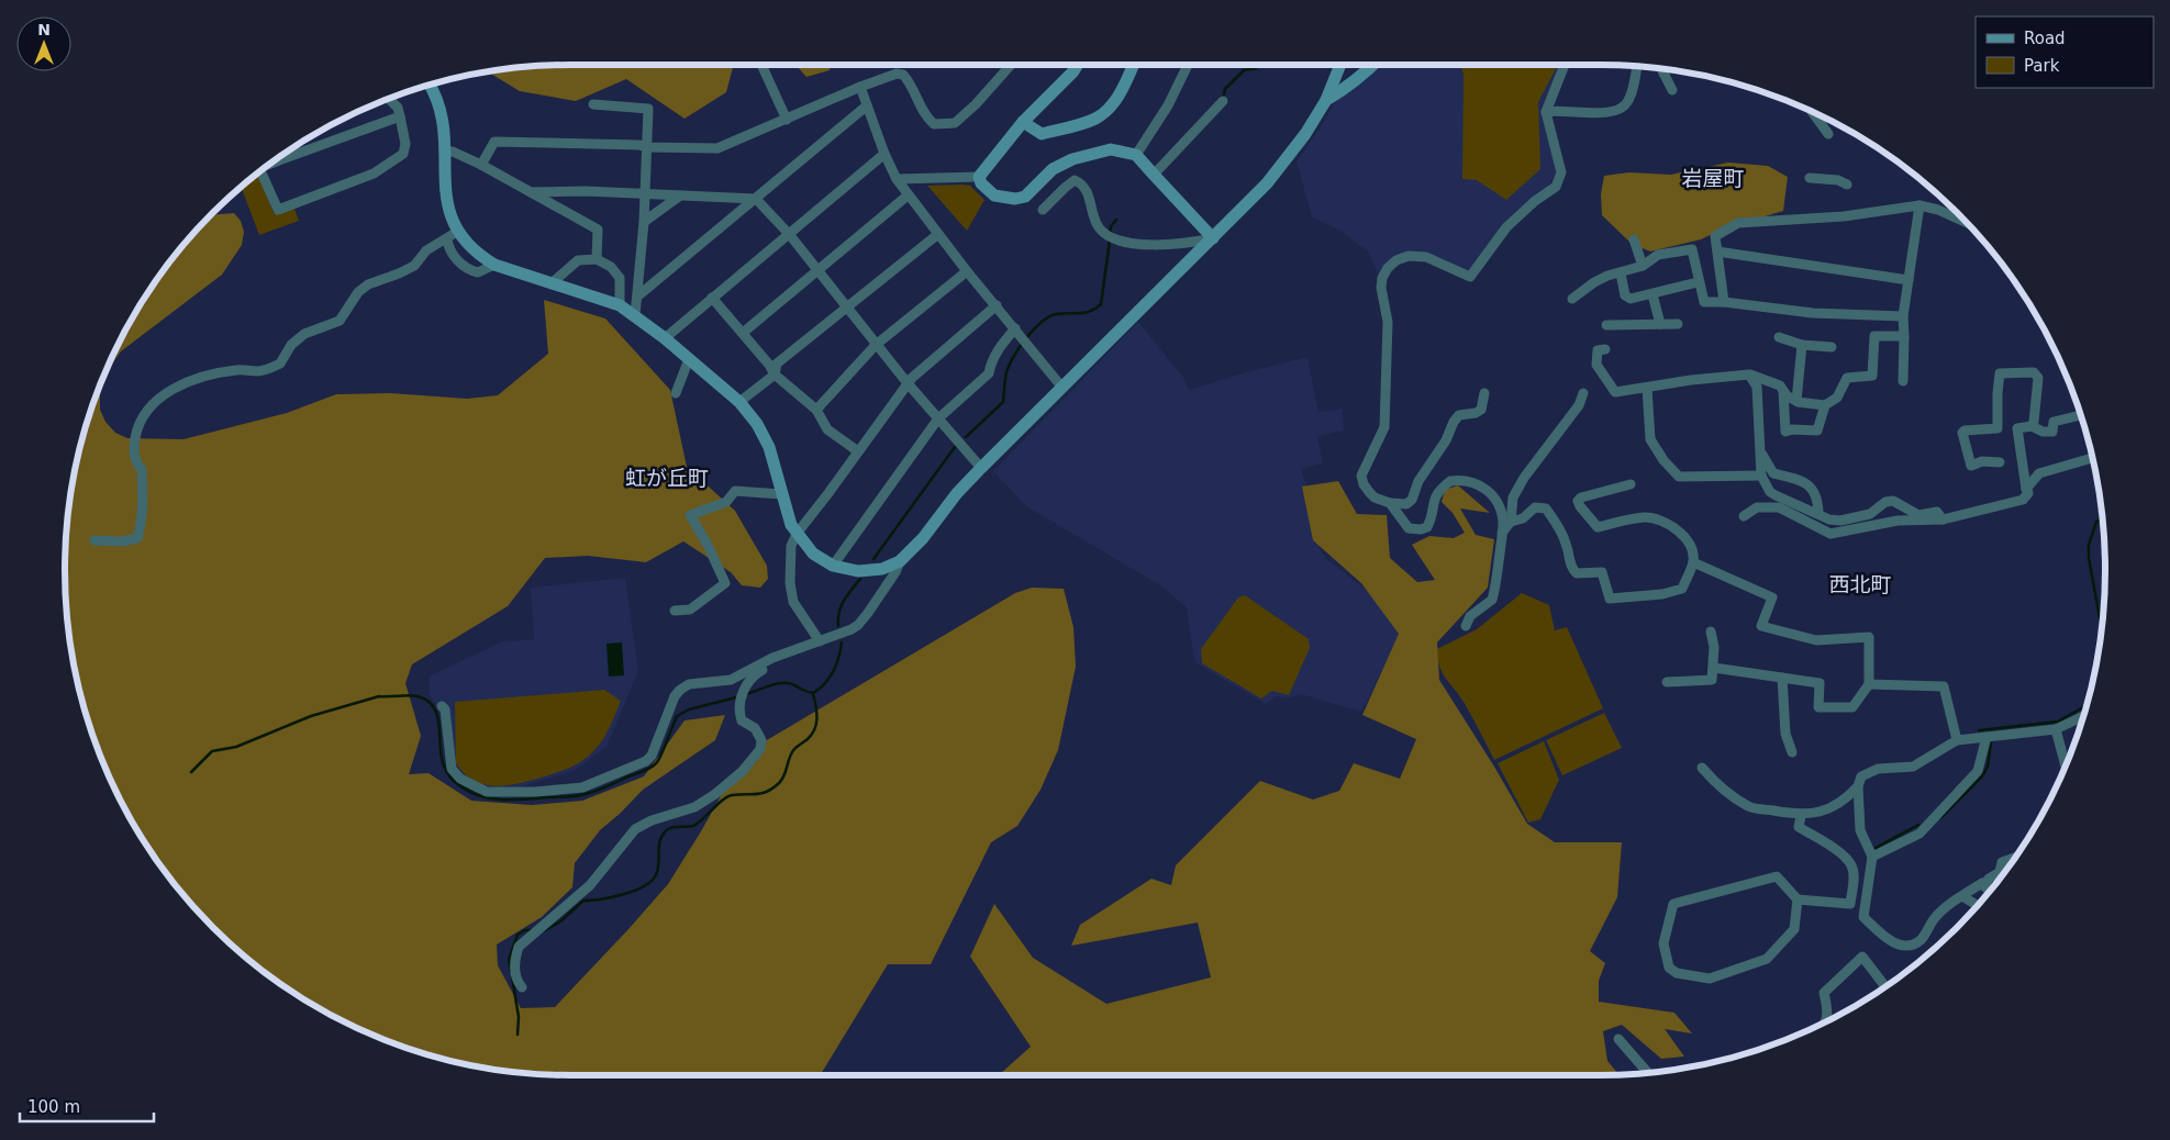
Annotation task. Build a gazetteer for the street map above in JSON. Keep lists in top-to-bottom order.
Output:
{
  "districts": ["岩屋町", "虹が丘町", "西北町"],
  "legend": ["Road", "Park"],
  "scale_bar": "100 m",
  "north": "top"
}
